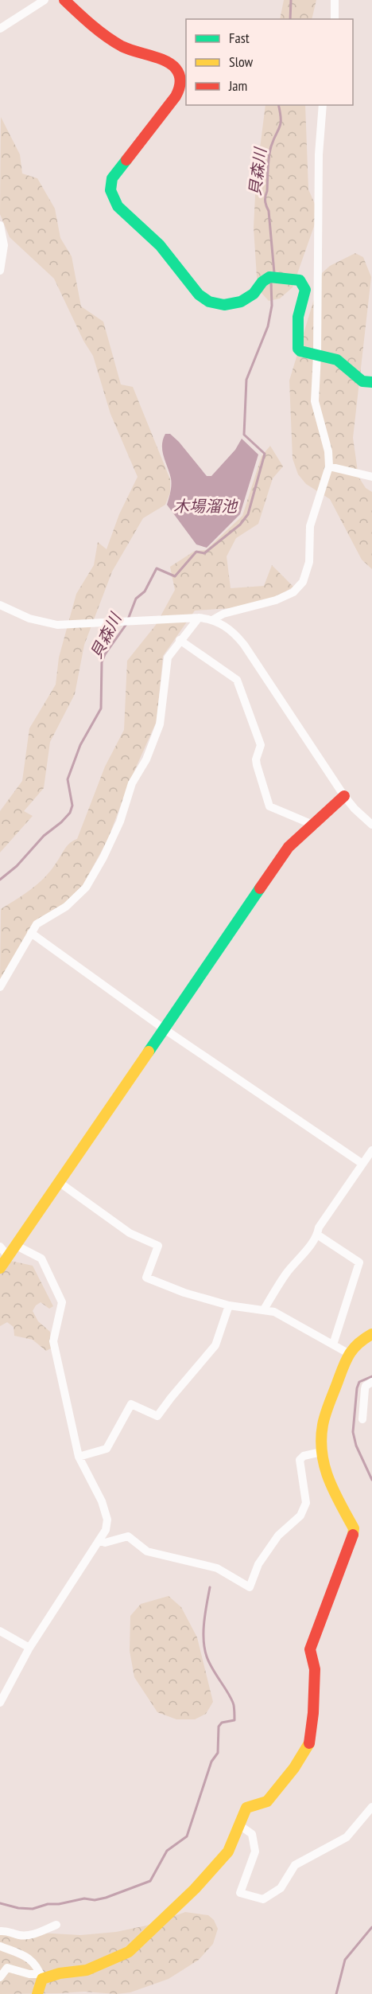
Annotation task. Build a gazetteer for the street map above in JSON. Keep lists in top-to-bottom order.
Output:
{
  "water": ["貝森川", "木場溜池"],
  "legend": ["Fast", "Slow", "Jam"]
}
